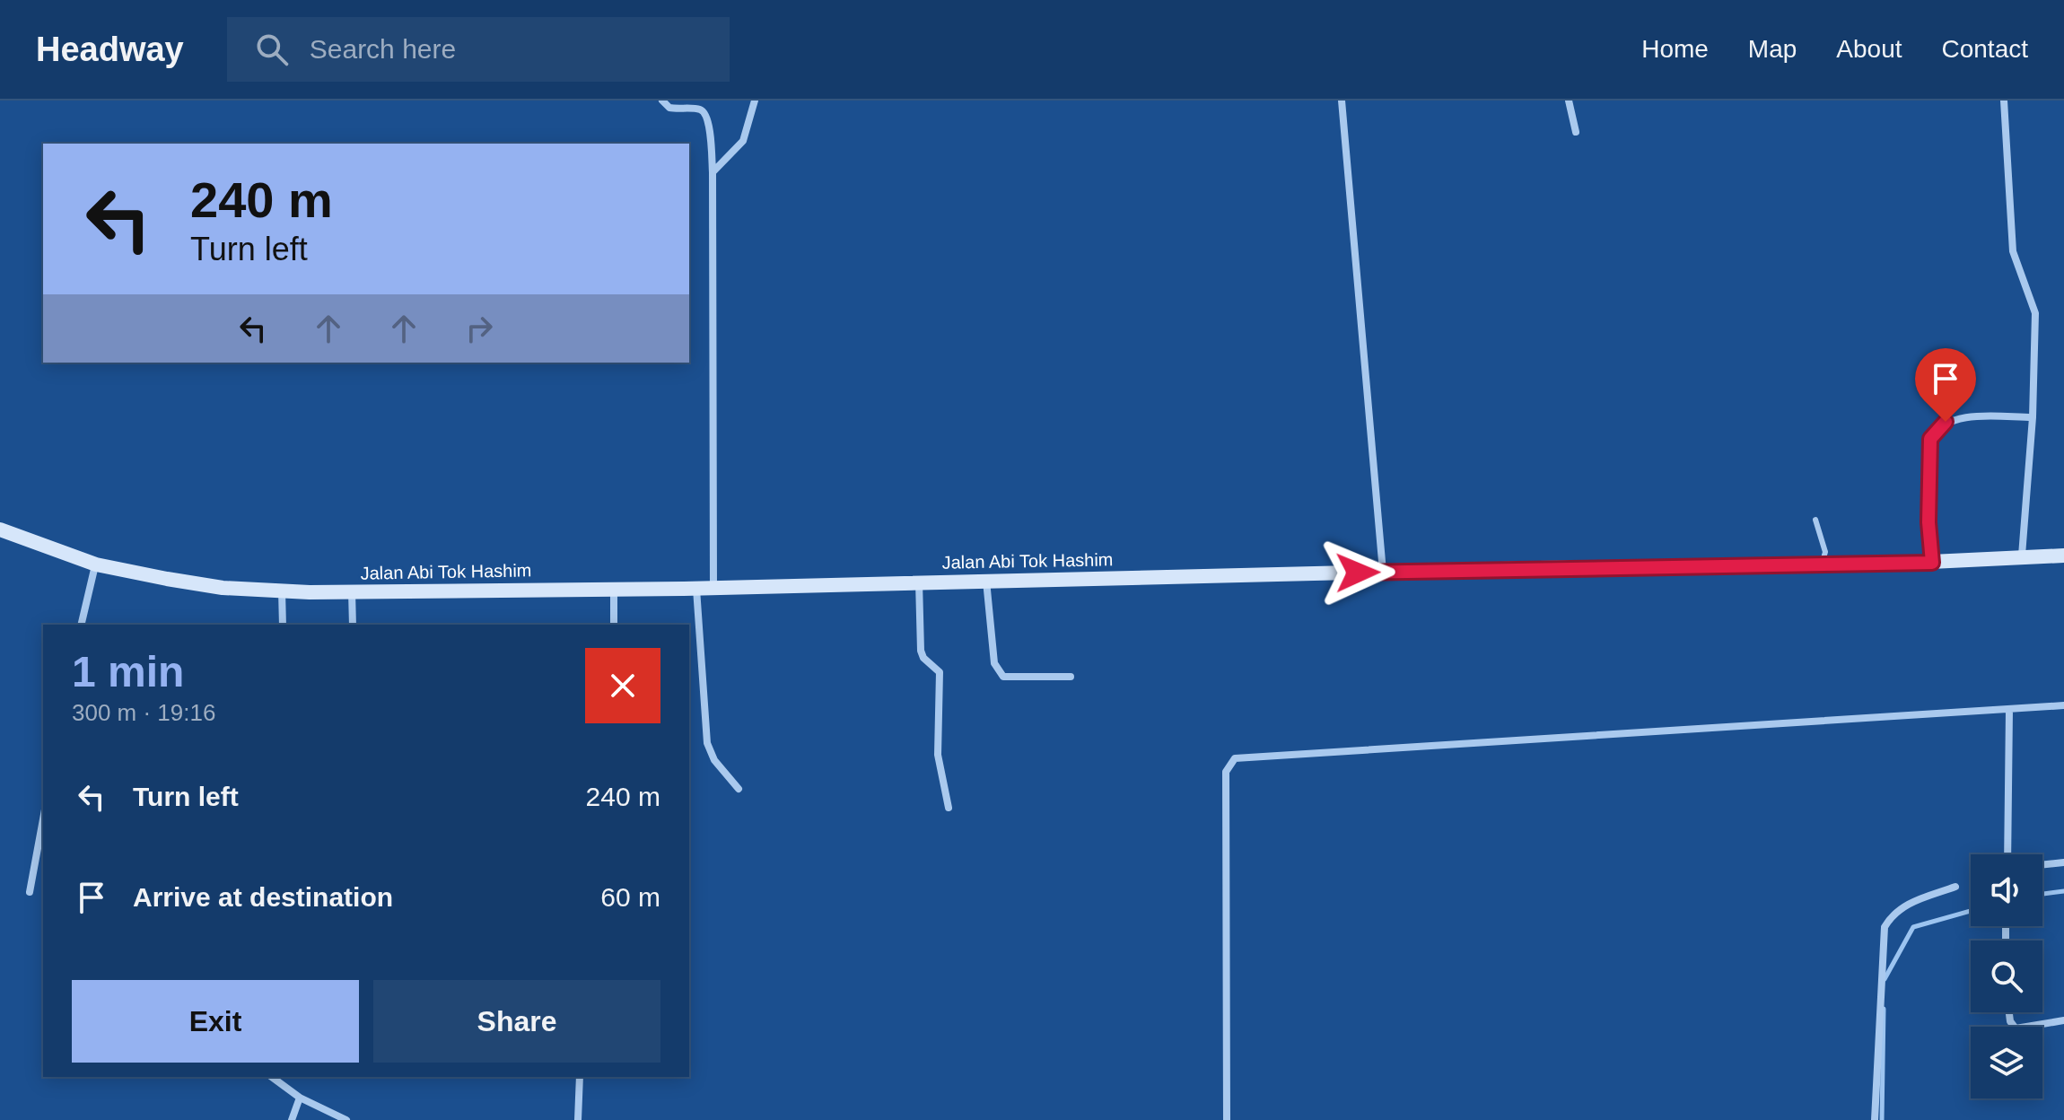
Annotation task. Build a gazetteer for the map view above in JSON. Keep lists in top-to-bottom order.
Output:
{
  "streets": {
    "main road": ["Jalan Abi Tok Hashim"]
  },
  "page": {
    "header": "Headway",
    "search": "Search here",
    "nav": [
      "Home",
      "Map",
      "About",
      "Contact"
    ],
    "turn": ["240 m", "Turn left"],
    "heading": ["1 min", "300 m · 19:16"],
    "list": [
      {
        "name": "Turn left",
        "value": "240 m"
      },
      {
        "name": "Arrive at destination",
        "value": "60 m"
      }
    ],
    "buttons": ["Exit", "Share"]
  }
}
